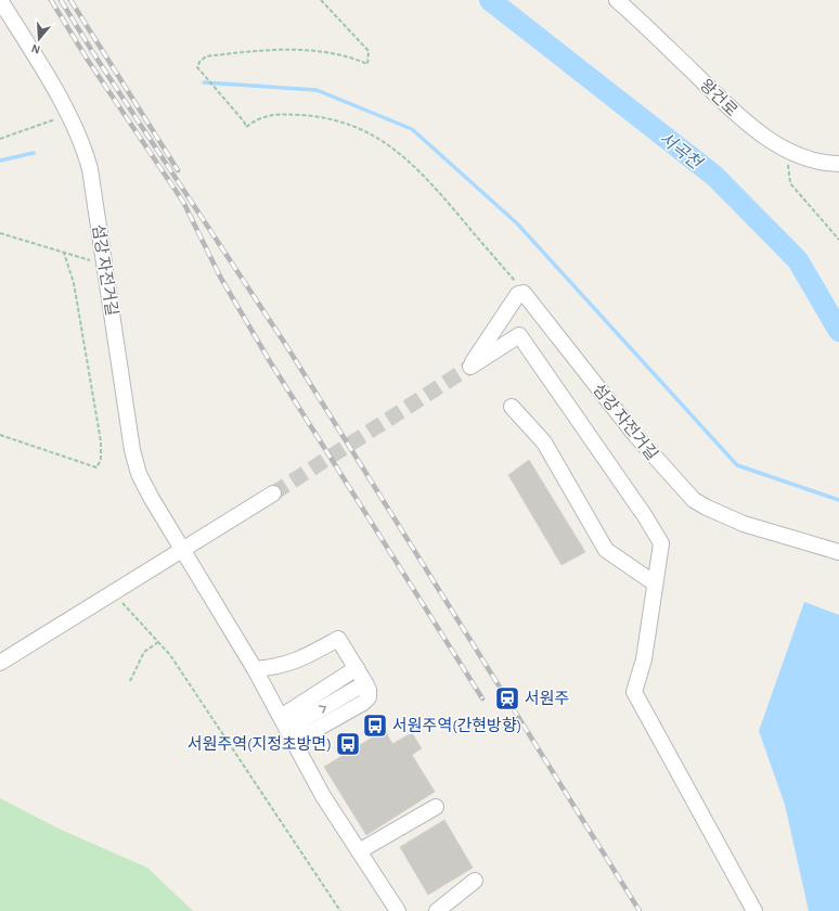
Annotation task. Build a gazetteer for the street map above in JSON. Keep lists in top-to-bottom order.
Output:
{
  "streets": {
    "street": ["왕건로", "섬강 자전거길"]
  },
  "water": ["서곡천"],
  "places": {
    "station": ["서원주"],
    "bus stop": ["서원주역(간현방향)", "서원주역(지정초방면)"]
  },
  "north": "bottom"
}
